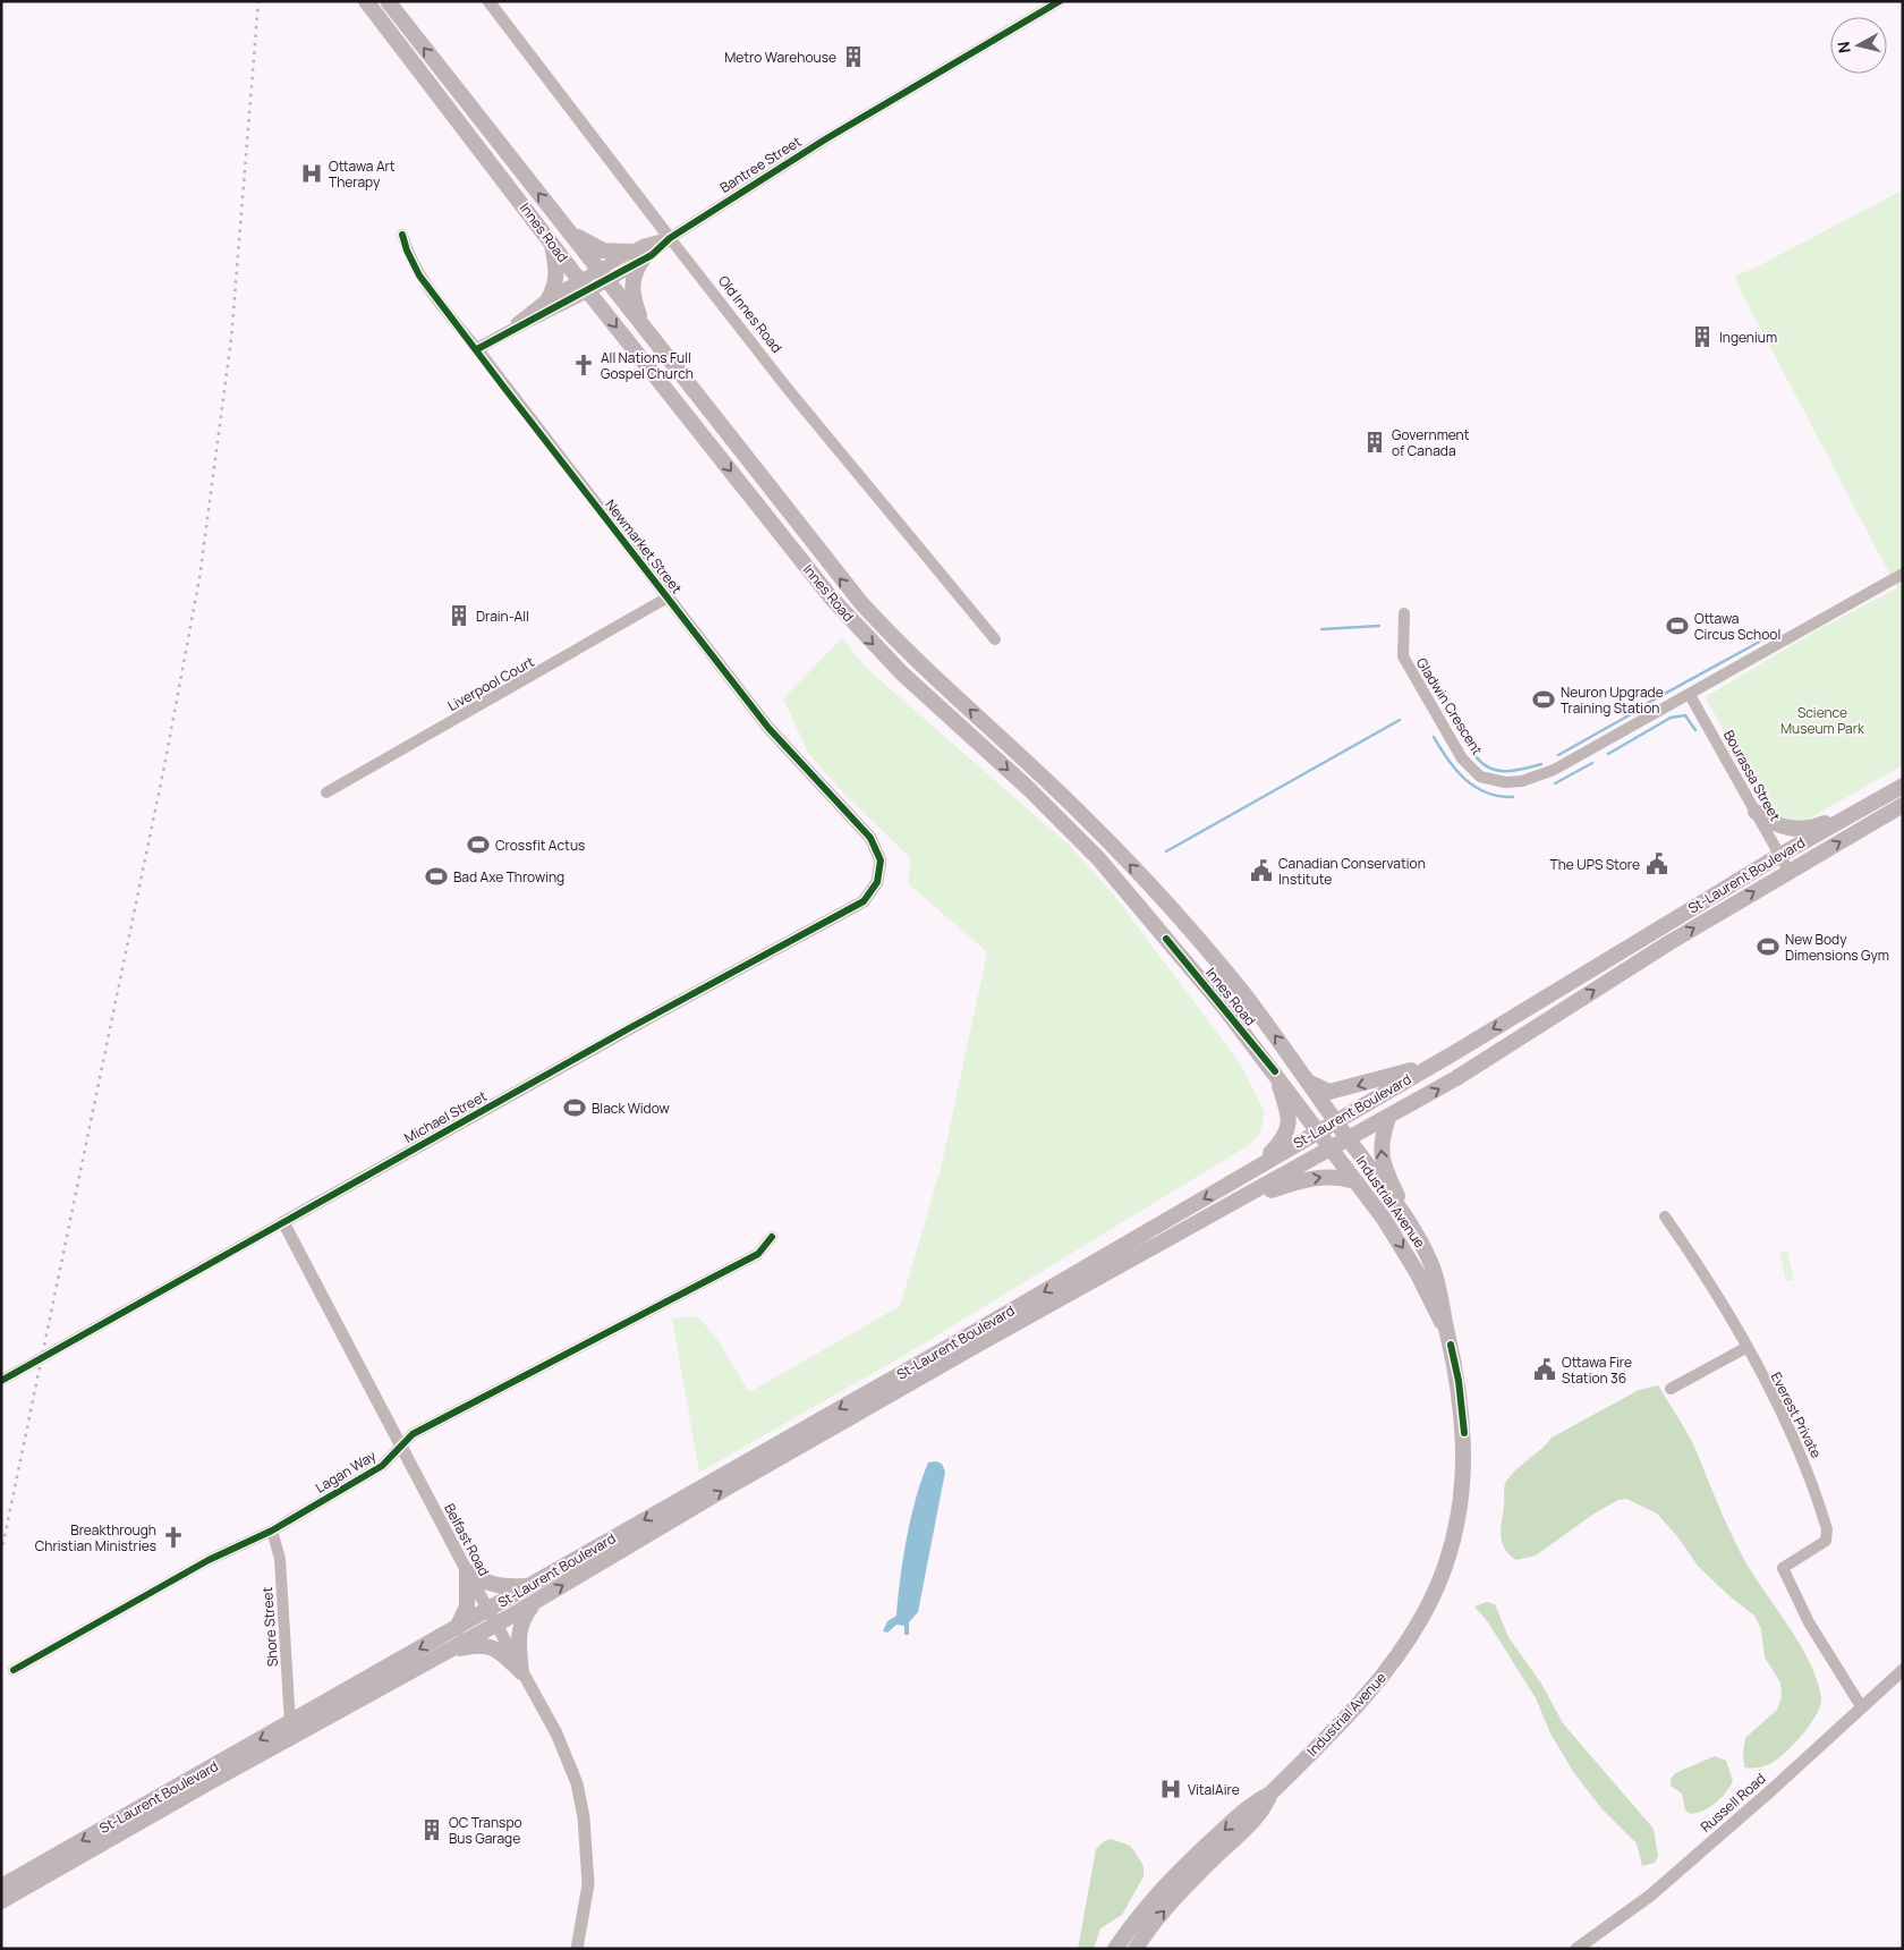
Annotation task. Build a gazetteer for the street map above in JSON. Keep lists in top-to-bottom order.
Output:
{
  "streets": {
    "main road": ["Innes Road", "St-Laurent Boulevard", "Industrial Avenue"],
    "street": [
      "Bantree Street",
      "Old Innes Road",
      "Newmarket Street",
      "Liverpool Court",
      "Gladwin Crescent",
      "Bourassa Street",
      "Michael Street",
      "Everest Private",
      "Lagan Way",
      "Belfast Road",
      "Shore Street",
      "Russell Road"
    ]
  },
  "crossings": [
    ["Bantree Street", "Innes Road"],
    ["Bantree Street", "Old Innes Road"],
    ["Bantree Street", "Newmarket Street"],
    ["Innes Road", "St-Laurent Boulevard"],
    ["Innes Road", "Industrial Avenue"],
    ["Newmarket Street", "Liverpool Court"],
    ["Newmarket Street", "Michael Street"],
    ["Gladwin Crescent", "Bourassa Street"],
    ["Bourassa Street", "St-Laurent Boulevard"],
    ["St-Laurent Boulevard", "Industrial Avenue"],
    ["St-Laurent Boulevard", "Belfast Road"],
    ["St-Laurent Boulevard", "Shore Street"],
    ["Michael Street", "Belfast Road"],
    ["Everest Private", "Russell Road"],
    ["Lagan Way", "Belfast Road"],
    ["Lagan Way", "Shore Street"]
  ],
  "parks": ["Science Museum Park"],
  "places": {
    "building": [
      "Metro Warehouse",
      "Ingenium",
      "Government of Canada",
      "Drain-All",
      "OC Transpo Bus Garage"
    ],
    "hospital": ["Ottawa Art Therapy", "VitalAire"],
    "church": ["All Nations Full Gospel Church", "Breakthrough Christian Ministries"],
    "sports": [
      "Ottawa Circus School",
      "Neuron Upgrade Training Station",
      "Crossfit Actus",
      "Bad Axe Throwing",
      "New Body Dimensions Gym",
      "Black Widow"
    ],
    "public building": ["The UPS Store", "Canadian Conservation Institute", "Ottawa Fire Station 36"]
  },
  "north": "left"
}
